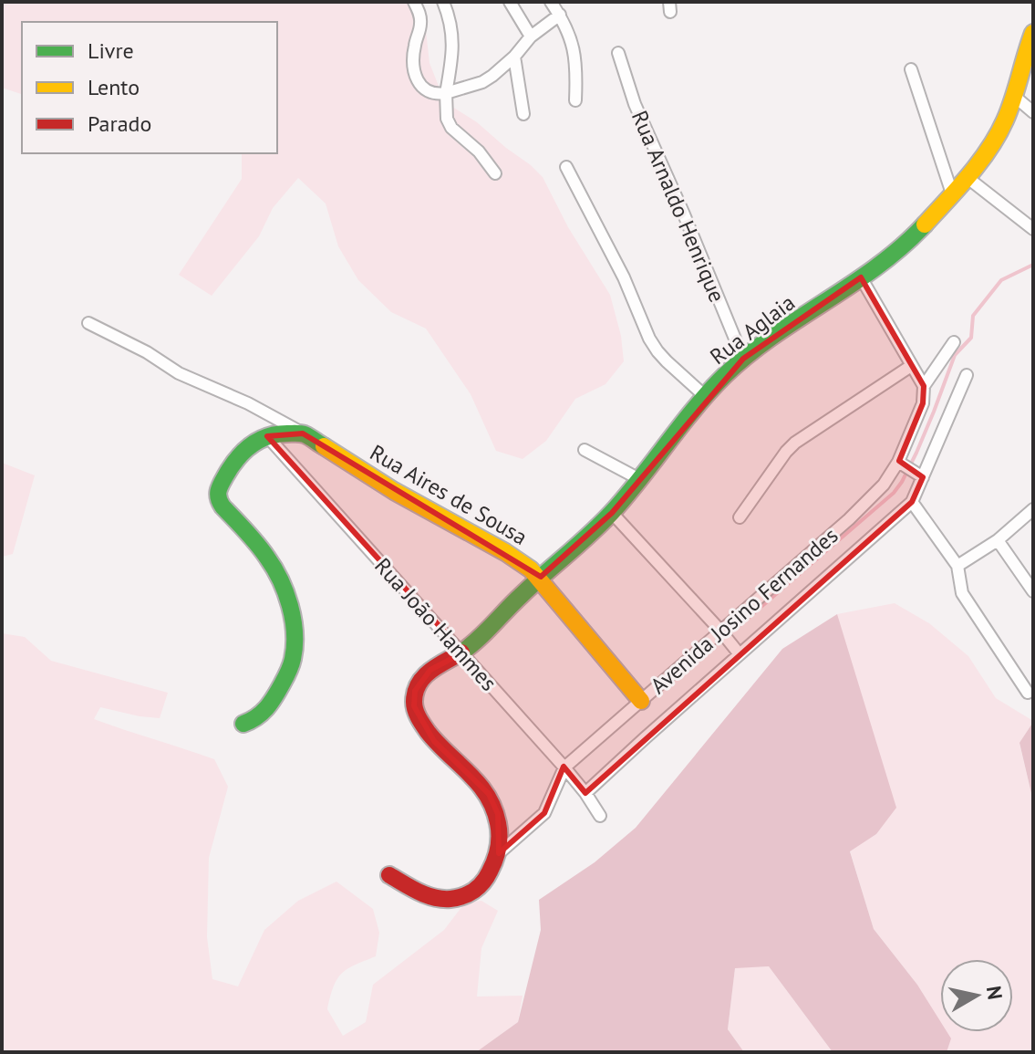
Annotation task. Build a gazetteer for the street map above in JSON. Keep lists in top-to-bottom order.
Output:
{
  "streets": {
    "street": [
      "Rua Arnaldo Henrique",
      "Rua Aglaia",
      "Rua Aires de Sousa",
      "Avenida Josino Fernandes",
      "Rua João Hammes"
    ]
  },
  "crossings": [
    ["Rua Arnaldo Henrique", "Rua Aglaia"],
    ["Rua Aglaia", "Rua Aires de Sousa"],
    ["Rua Aglaia", "Avenida Josino Fernandes"],
    ["Rua Aglaia", "Rua João Hammes"],
    ["Rua Aires de Sousa", "Avenida Josino Fernandes"],
    ["Avenida Josino Fernandes", "Rua João Hammes"]
  ],
  "legend": ["Livre", "Lento", "Parado"],
  "north": "right"
}
